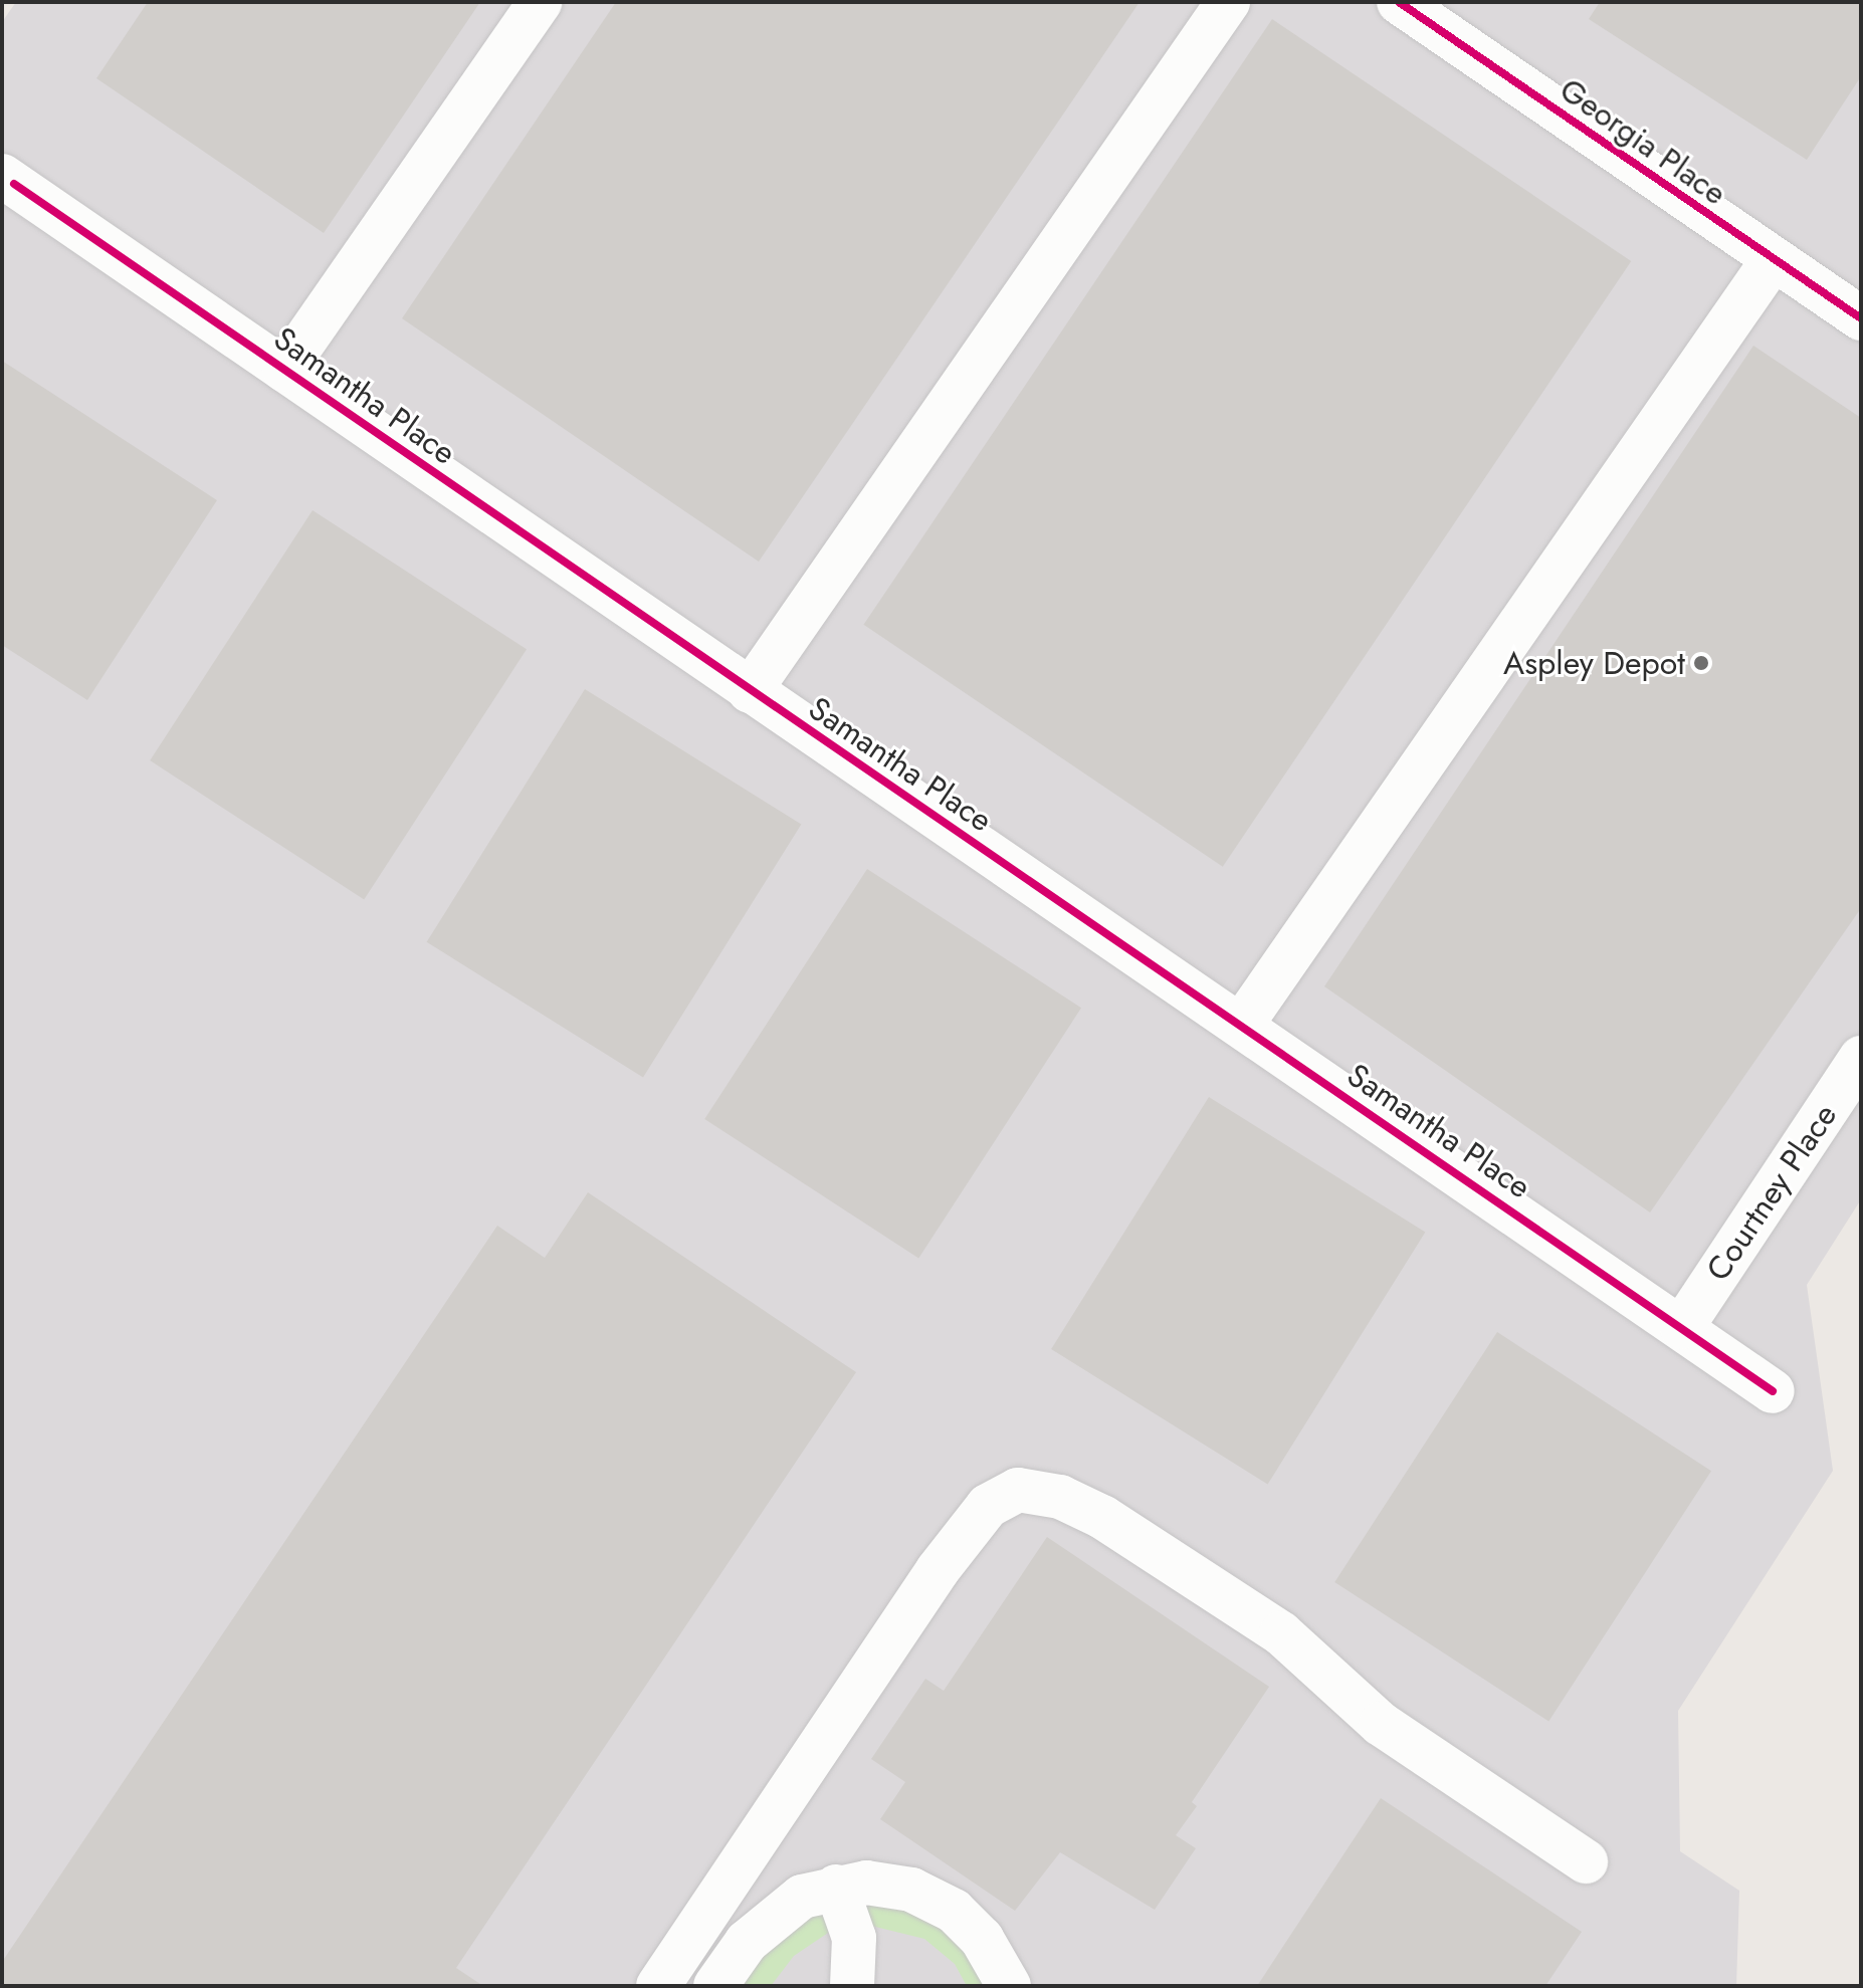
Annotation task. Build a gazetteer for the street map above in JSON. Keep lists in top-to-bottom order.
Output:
{
  "streets": {
    "street": ["Georgia Place", "Samantha Place", "Courtney Place"]
  },
  "crossings": [
    ["Samantha Place", "Courtney Place"]
  ],
  "places": ["Aspley Depot"]
}
